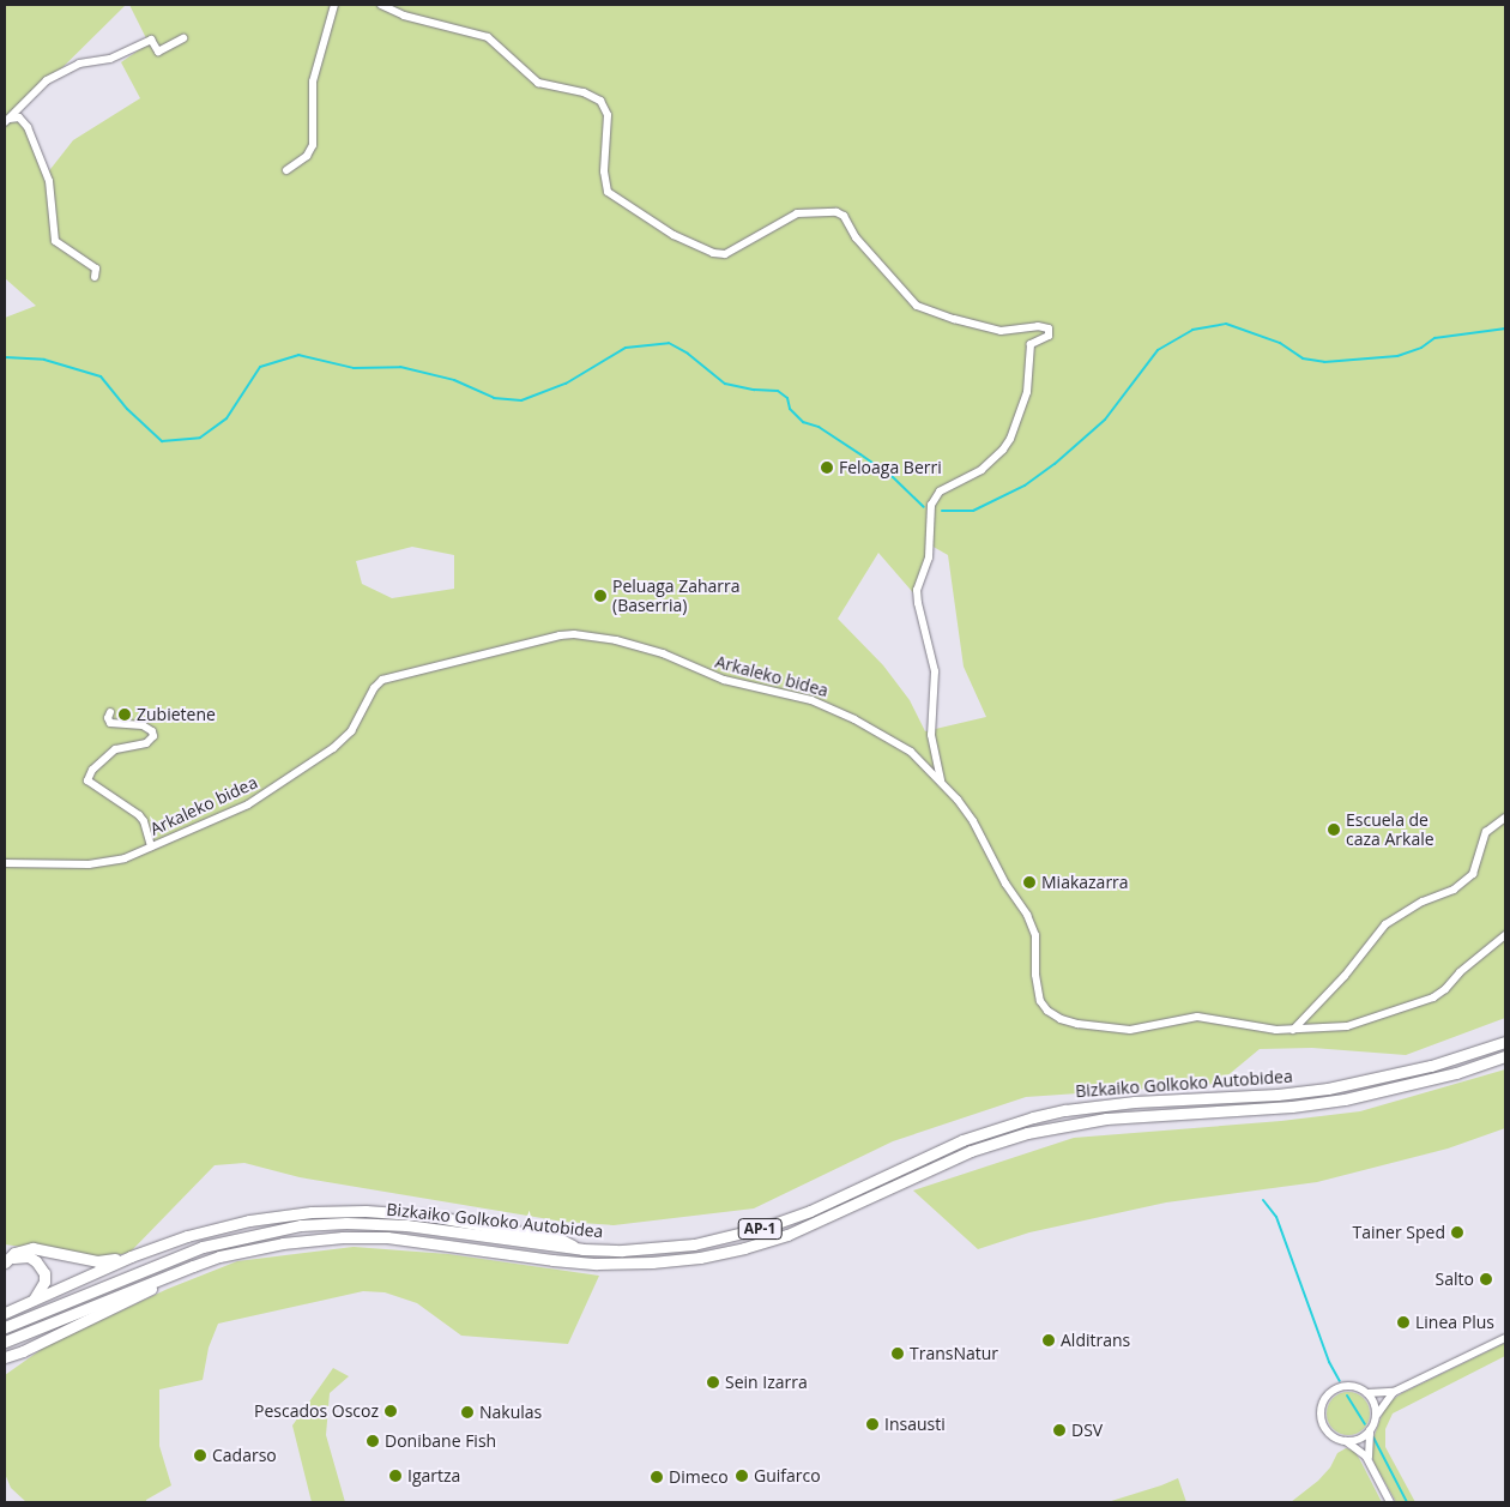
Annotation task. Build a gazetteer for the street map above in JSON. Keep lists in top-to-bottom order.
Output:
{
  "streets": {
    "highway": ["Bizkaiko Golkoko Autobidea", "AP-1"],
    "street": ["Arkaleko bidea"]
  },
  "places": [
    "Feloaga Berri",
    "Peluaga Zaharra (Baserria)",
    "Zubietene",
    "Escuela de caza Arkale",
    "Miakazarra",
    "Tainer Sped",
    "Salto",
    "Linea Plus",
    "Alditrans",
    "TransNatur",
    "Sein Izarra",
    "Pescados Oscoz",
    "Nakulas",
    "Insausti",
    "DSV",
    "Donibane Fish",
    "Cadarso",
    "Igartza",
    "Guifarco",
    "Dimeco"
  ]
}
